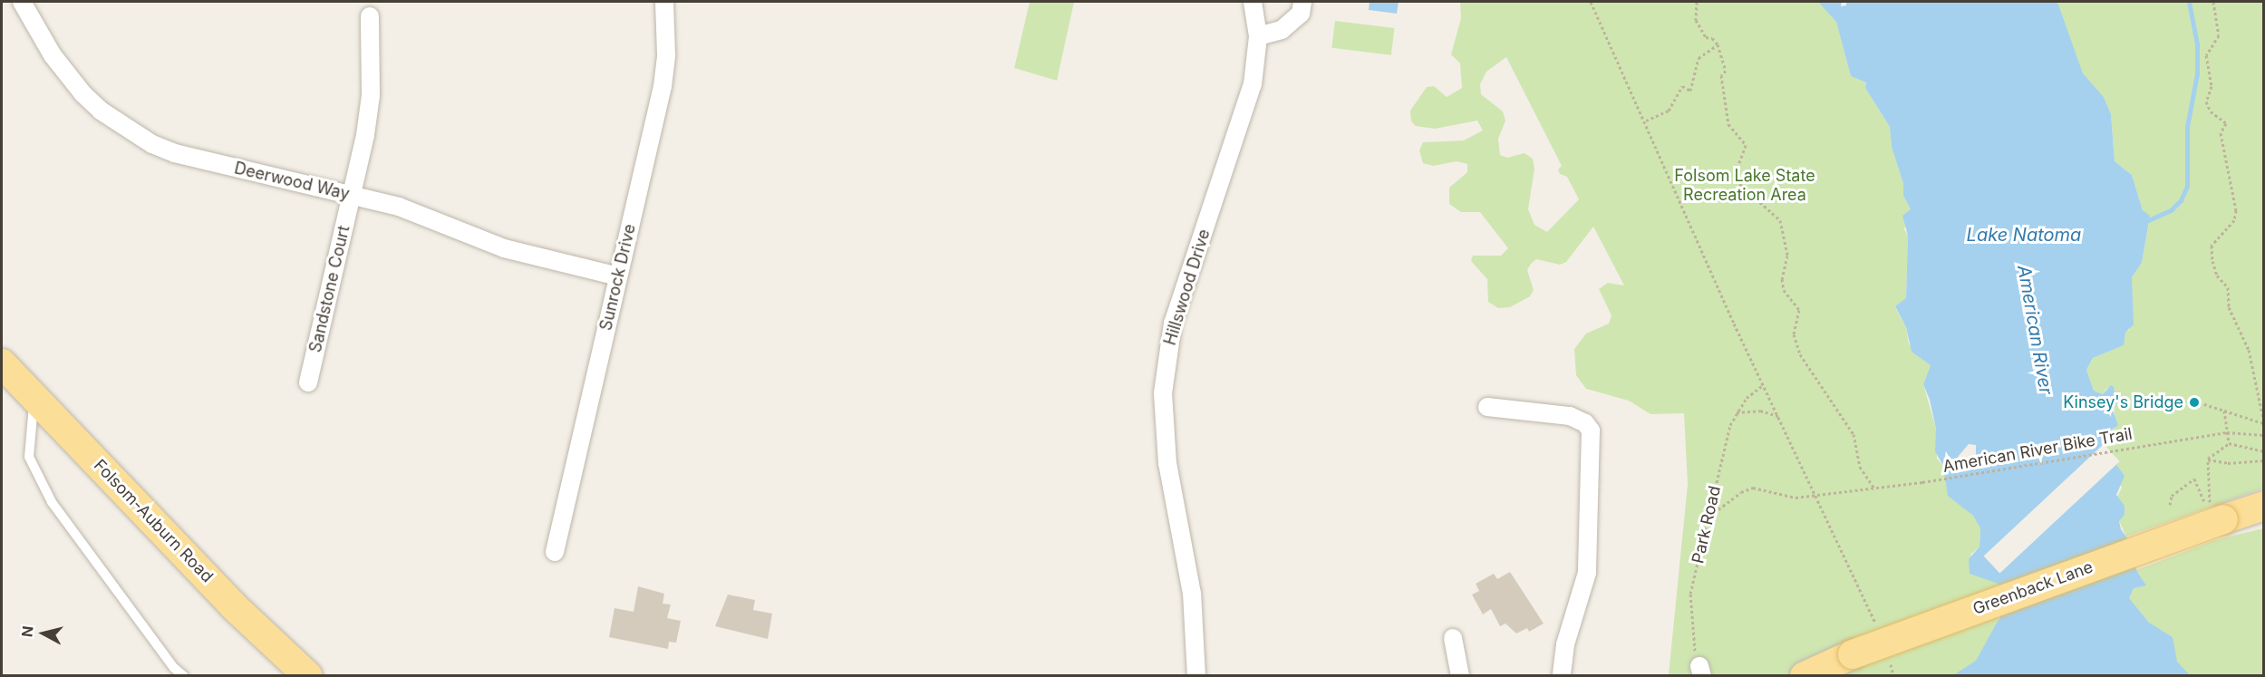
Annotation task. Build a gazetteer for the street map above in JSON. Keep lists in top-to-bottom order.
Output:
{
  "streets": {
    "main road": ["Folsom-Auburn Road", "Greenback Lane"],
    "street": [
      "Deerwood Way",
      "Sunrock Drive",
      "Hillswood Drive",
      "Sandstone Court"
    ],
    "path": ["American River Bike Trail", "Park Road"]
  },
  "crossings": [
    ["Deerwood Way", "Sunrock Drive"],
    ["Deerwood Way", "Sandstone Court"],
    ["American River Bike Trail", "Park Road"]
  ],
  "water": ["Lake Natoma", "American River"],
  "parks": ["Folsom Lake State Recreation Area"],
  "places": ["Kinsey's Bridge"],
  "north": "left"
}
